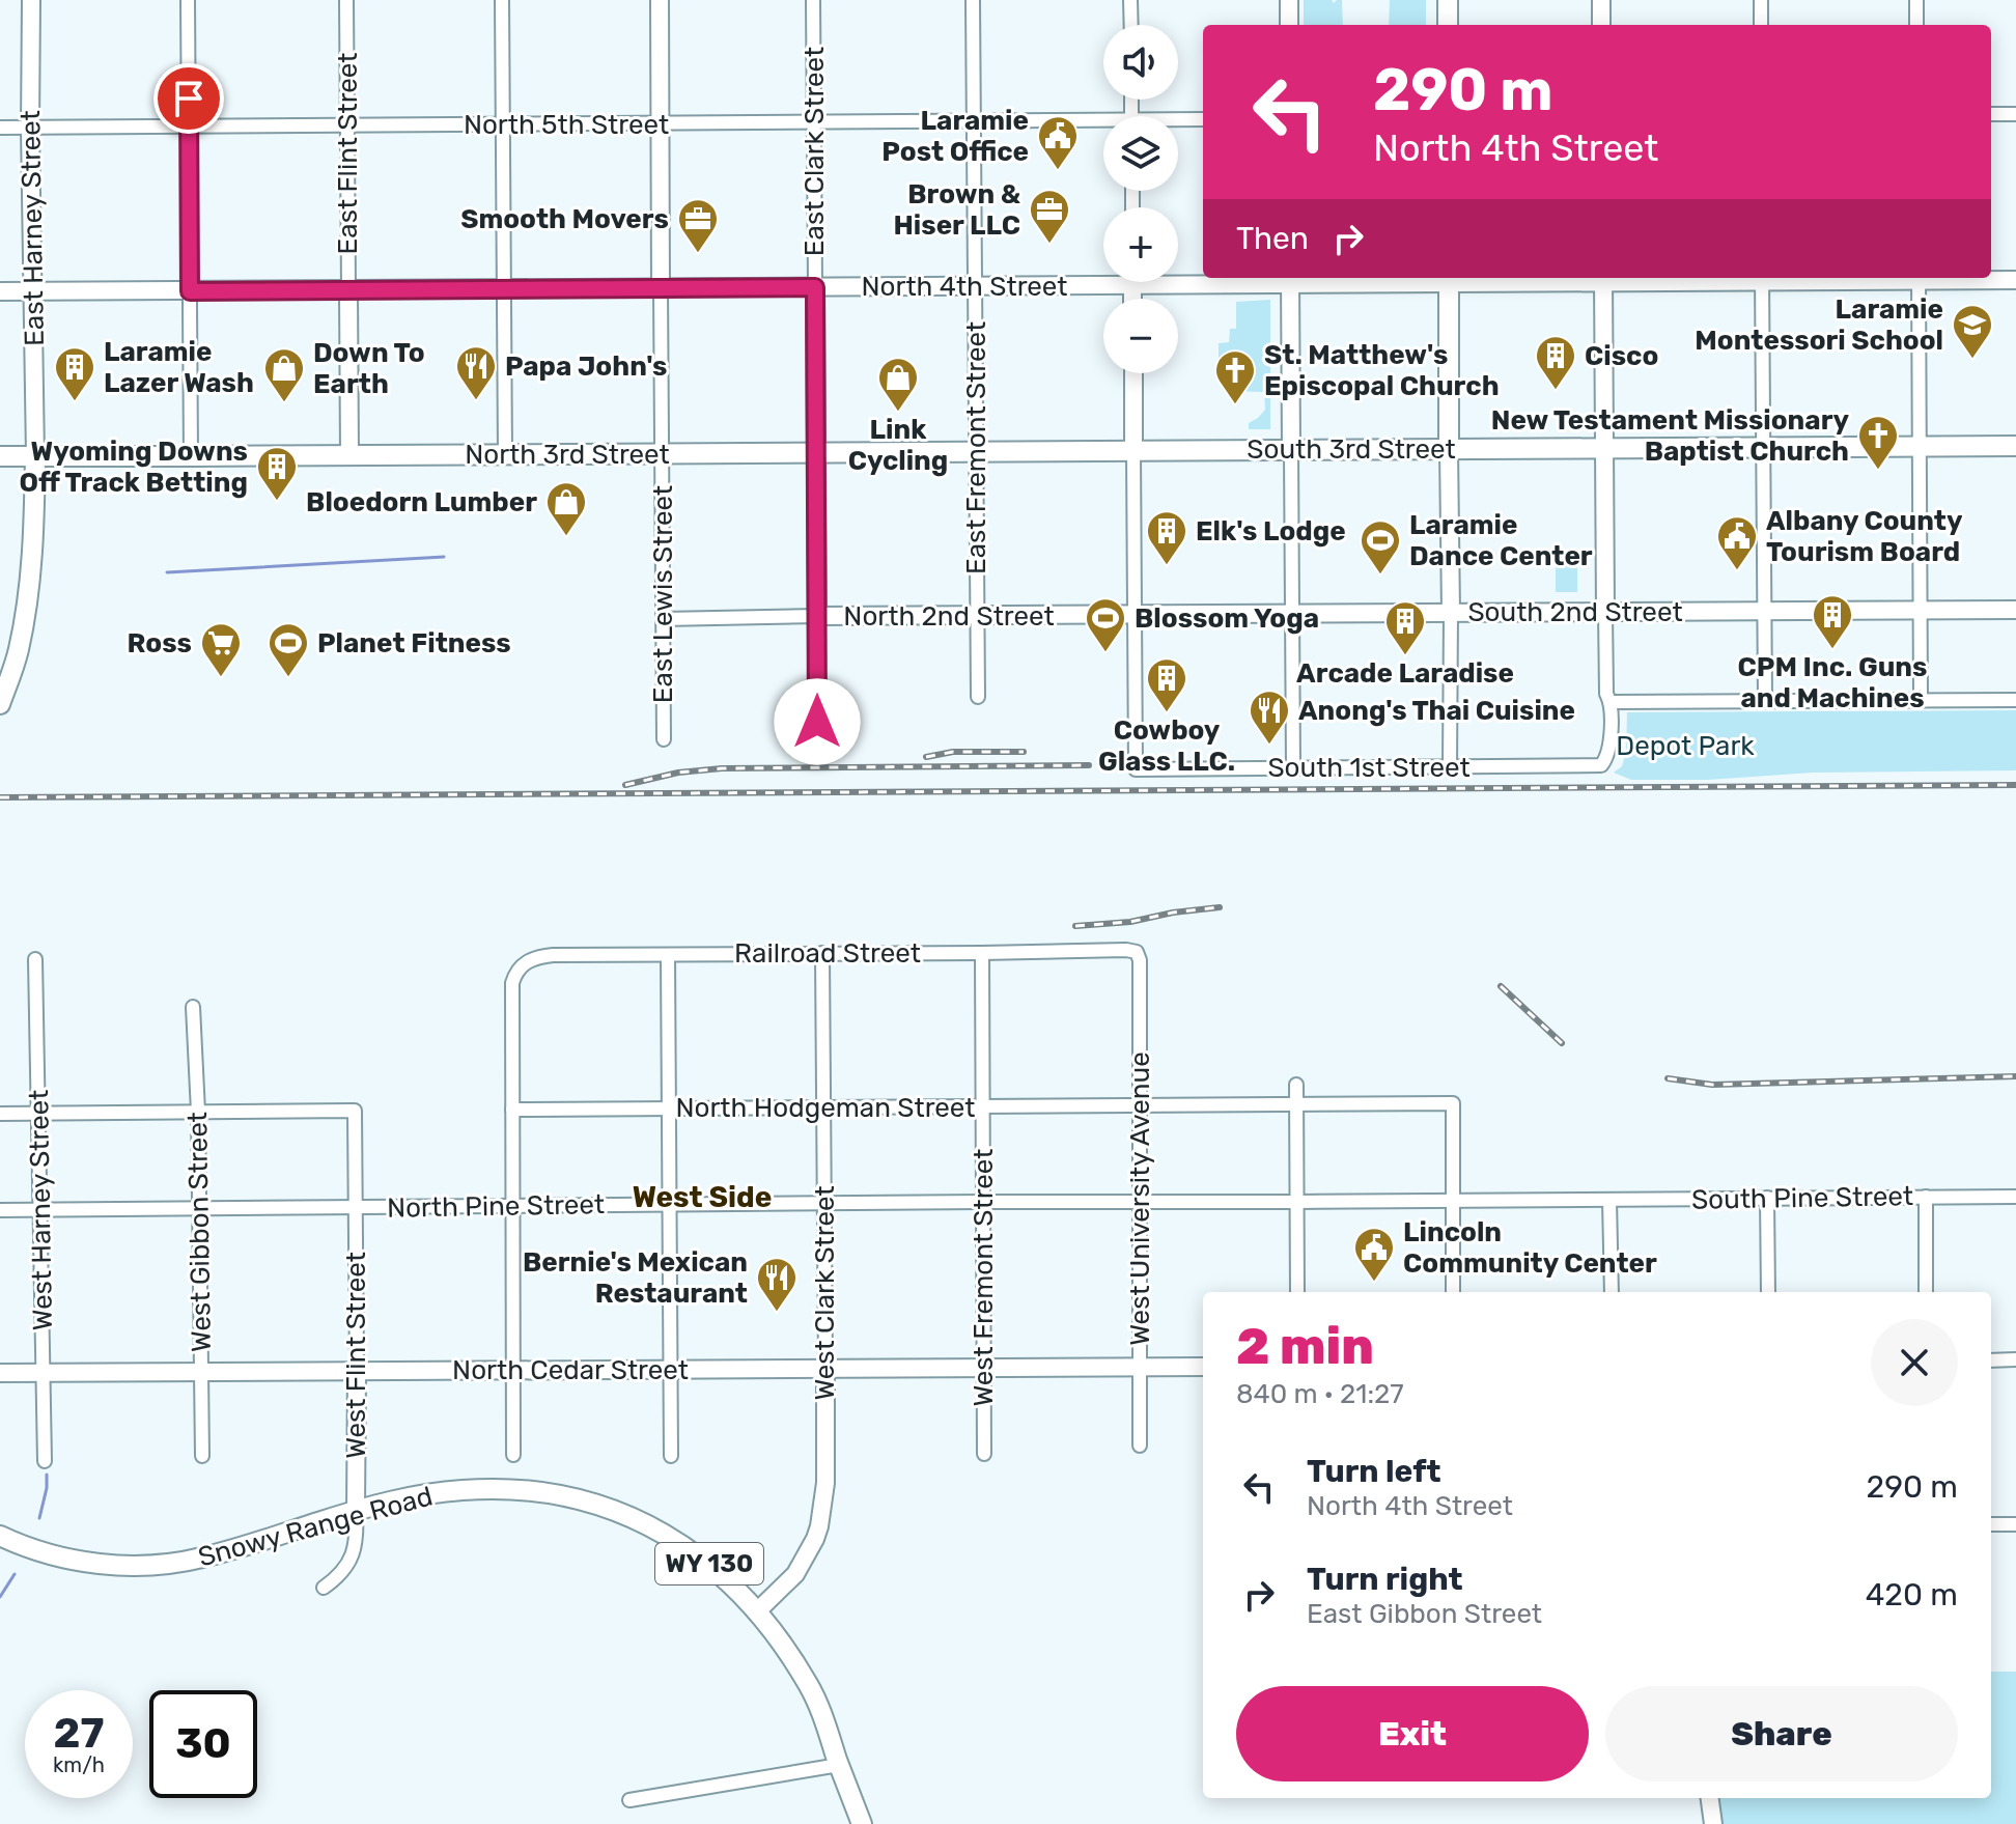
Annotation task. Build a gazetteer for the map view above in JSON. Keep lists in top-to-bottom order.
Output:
{
  "streets": {
    "main road": [
      "South 3rd Street",
      "North 3rd Street",
      "Snowy Range Road",
      "WY 130"
    ],
    "street": [
      "North 5th Street",
      "East Clark Street",
      "East Flint Street",
      "East Harney Street",
      "North 4th Street",
      "East Fremont Street",
      "East Lewis Street",
      "South 2nd Street",
      "North 2nd Street",
      "South 1st Street",
      "Railroad Street",
      "North Hodgeman Street",
      "South Pine Street",
      "West University Avenue",
      "North Pine Street",
      "West Harney Street",
      "West Gibbon Street",
      "West Fremont Street",
      "West Clark Street",
      "West Flint Street",
      "North Cedar Street"
    ]
  },
  "crossings": [
    ["North 5th Street", "East Clark Street"],
    ["North 5th Street", "East Flint Street"],
    ["North 5th Street", "East Harney Street"],
    ["North 5th Street", "East Fremont Street"],
    ["North 5th Street", "East Lewis Street"],
    ["East Clark Street", "North 4th Street"],
    ["East Clark Street", "North 3rd Street"],
    ["East Clark Street", "North 2nd Street"],
    ["East Flint Street", "North 4th Street"],
    ["East Flint Street", "North 3rd Street"],
    ["East Harney Street", "North 4th Street"],
    ["East Harney Street", "North 3rd Street"],
    ["North 4th Street", "East Fremont Street"],
    ["North 4th Street", "East Lewis Street"],
    ["East Fremont Street", "North 3rd Street"],
    ["East Fremont Street", "North 2nd Street"],
    ["South 3rd Street", "North 3rd Street"],
    ["North 3rd Street", "East Lewis Street"],
    ["East Lewis Street", "North 2nd Street"],
    ["South 2nd Street", "North 2nd Street"],
    ["South 2nd Street", "South 1st Street"],
    ["North 2nd Street", "South 1st Street"],
    ["Railroad Street", "North Hodgeman Street"],
    ["Railroad Street", "West University Avenue"],
    ["Railroad Street", "West Fremont Street"],
    ["Railroad Street", "West Clark Street"],
    ["North Hodgeman Street", "South Pine Street"],
    ["North Hodgeman Street", "West University Avenue"],
    ["North Hodgeman Street", "West Fremont Street"],
    ["North Hodgeman Street", "West Clark Street"],
    ["South Pine Street", "West University Avenue"],
    ["South Pine Street", "North Pine Street"],
    ["West University Avenue", "North Pine Street"],
    ["West University Avenue", "North Cedar Street"],
    ["North Pine Street", "West Harney Street"],
    ["North Pine Street", "West Gibbon Street"],
    ["North Pine Street", "West Fremont Street"],
    ["North Pine Street", "West Clark Street"],
    ["North Pine Street", "West Flint Street"],
    ["West Harney Street", "North Cedar Street"],
    ["West Gibbon Street", "West Flint Street"],
    ["West Gibbon Street", "North Cedar Street"],
    ["West Fremont Street", "North Cedar Street"],
    ["West Clark Street", "North Cedar Street"],
    ["West Clark Street", "Snowy Range Road"],
    ["West Flint Street", "North Cedar Street"],
    ["West Flint Street", "Snowy Range Road"]
  ],
  "districts": ["West Side"],
  "parks": ["Depot Park"],
  "places": {
    "public building": ["Laramie Post Office", "Albany County Tourism Board", "Lincoln Community Center"],
    "office": ["Brown & Hiser LLC", "Smooth Movers"],
    "school or university": ["Laramie Montessori School"],
    "building": [
      "Cisco",
      "Laramie Lazer Wash",
      "Wyoming Downs Off Track Betting",
      "Elk's Lodge",
      "CPM Inc. Guns and Machines",
      "Arcade Laradise",
      "Cowboy Glass LLC."
    ],
    "restaurant": ["Papa John's", "Anong's Thai Cuisine", "Bernie's Mexican Restaurant"],
    "shop": ["Down To Earth", "Link Cycling", "Bloedorn Lumber"],
    "church": ["St. Matthew's Episcopal Church", "New Testament Missionary Baptist Church"],
    "sports": ["Laramie Dance Center", "Blossom Yoga", "Planet Fitness"],
    "supermarket": ["Ross"]
  },
  "page": {
    "map_buttons": ["+", "−"],
    "turn": ["290 m", "North 4th Street"],
    "then": "Then",
    "heading": ["2 min", "840 m · 21:27"],
    "list": [
      {
        "name": "Turn left",
        "note": "North 4th Street",
        "value": "290 m"
      },
      {
        "name": "Turn right",
        "note": "East Gibbon Street",
        "value": "420 m"
      }
    ],
    "buttons": ["Exit", "Share"],
    "speed": "27 km/h",
    "limit": "30"
  }
}
